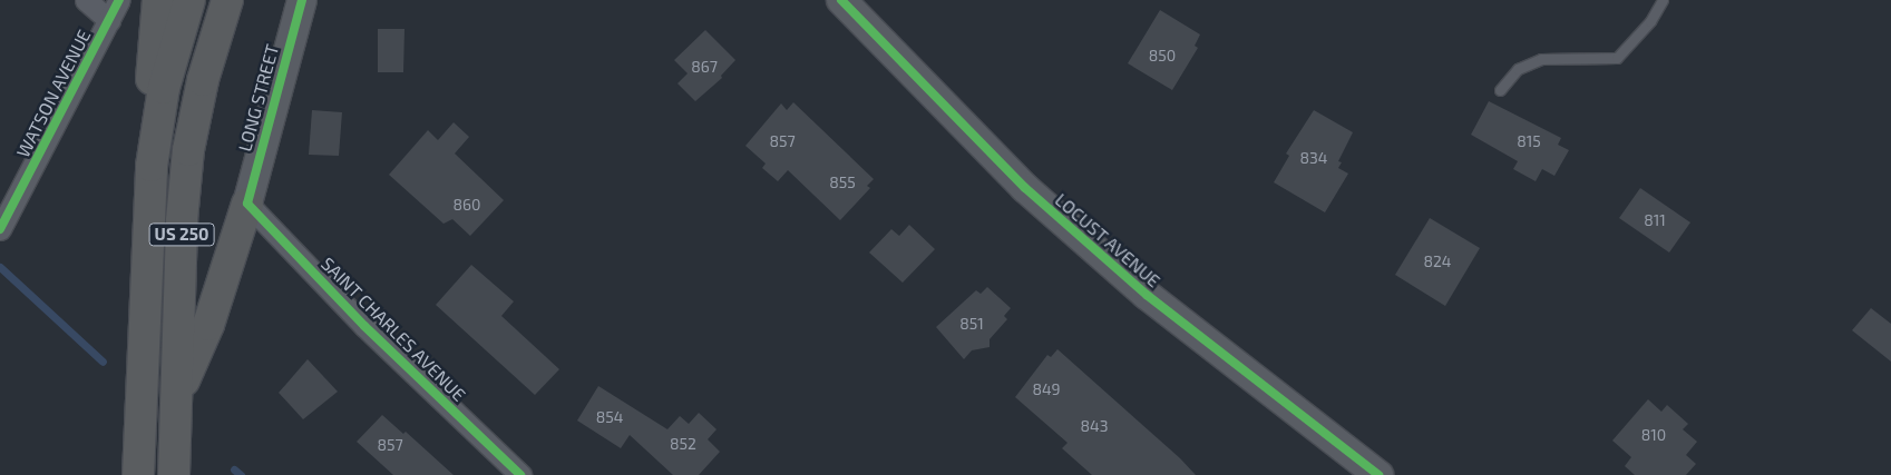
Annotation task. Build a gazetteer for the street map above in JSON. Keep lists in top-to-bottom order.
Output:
{
  "streets": {
    "highway": ["US 250"],
    "street": [
      "WATSON AVENUE",
      "LONG STREET",
      "LOCUST AVENUE",
      "SAINT CHARLES AVENUE"
    ]
  },
  "crossings": [
    ["LONG STREET", "SAINT CHARLES AVENUE"]
  ],
  "house_numbers": [
    "850",
    "867",
    "857",
    "815",
    "834",
    "855",
    "860",
    "811",
    "824",
    "851",
    "849",
    "854",
    "843",
    "810",
    "852",
    "857"
  ]
}
